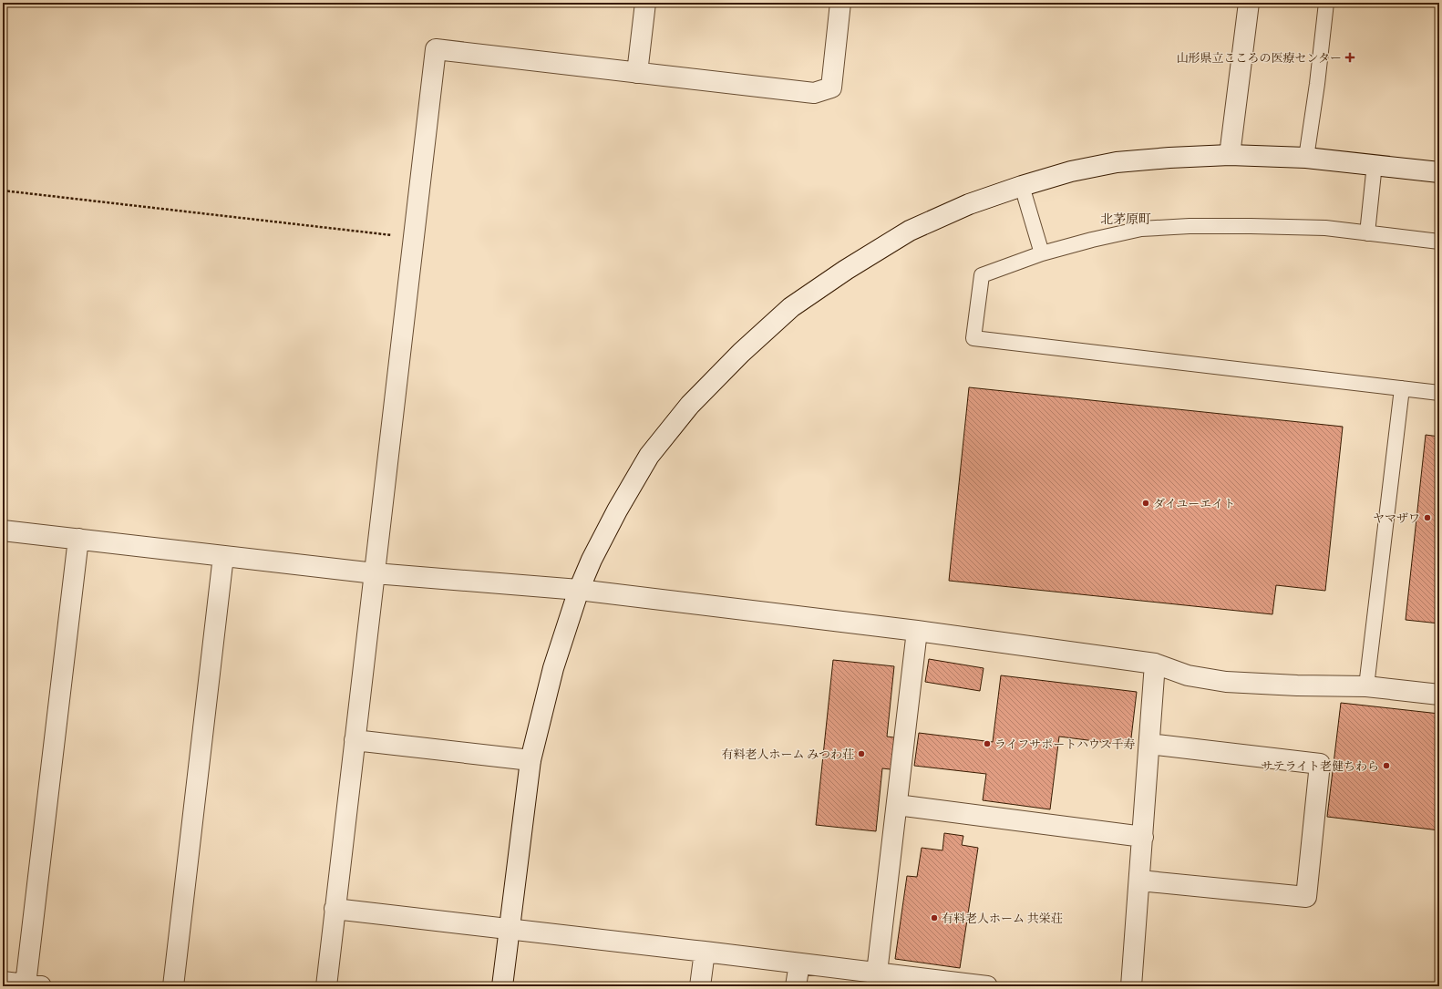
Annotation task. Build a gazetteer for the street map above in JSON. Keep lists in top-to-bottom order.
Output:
{
  "districts": ["北茅原町"],
  "places": {
    "health": ["山形県立こころの医療センター"],
    "other": [
      "ダイユーエイト",
      "ヤマザワ",
      "ライフサポートハウス千寿",
      "有料老人ホーム みつわ荘",
      "サテライト老健ちわら",
      "有料老人ホーム 共栄荘"
    ]
  }
}
